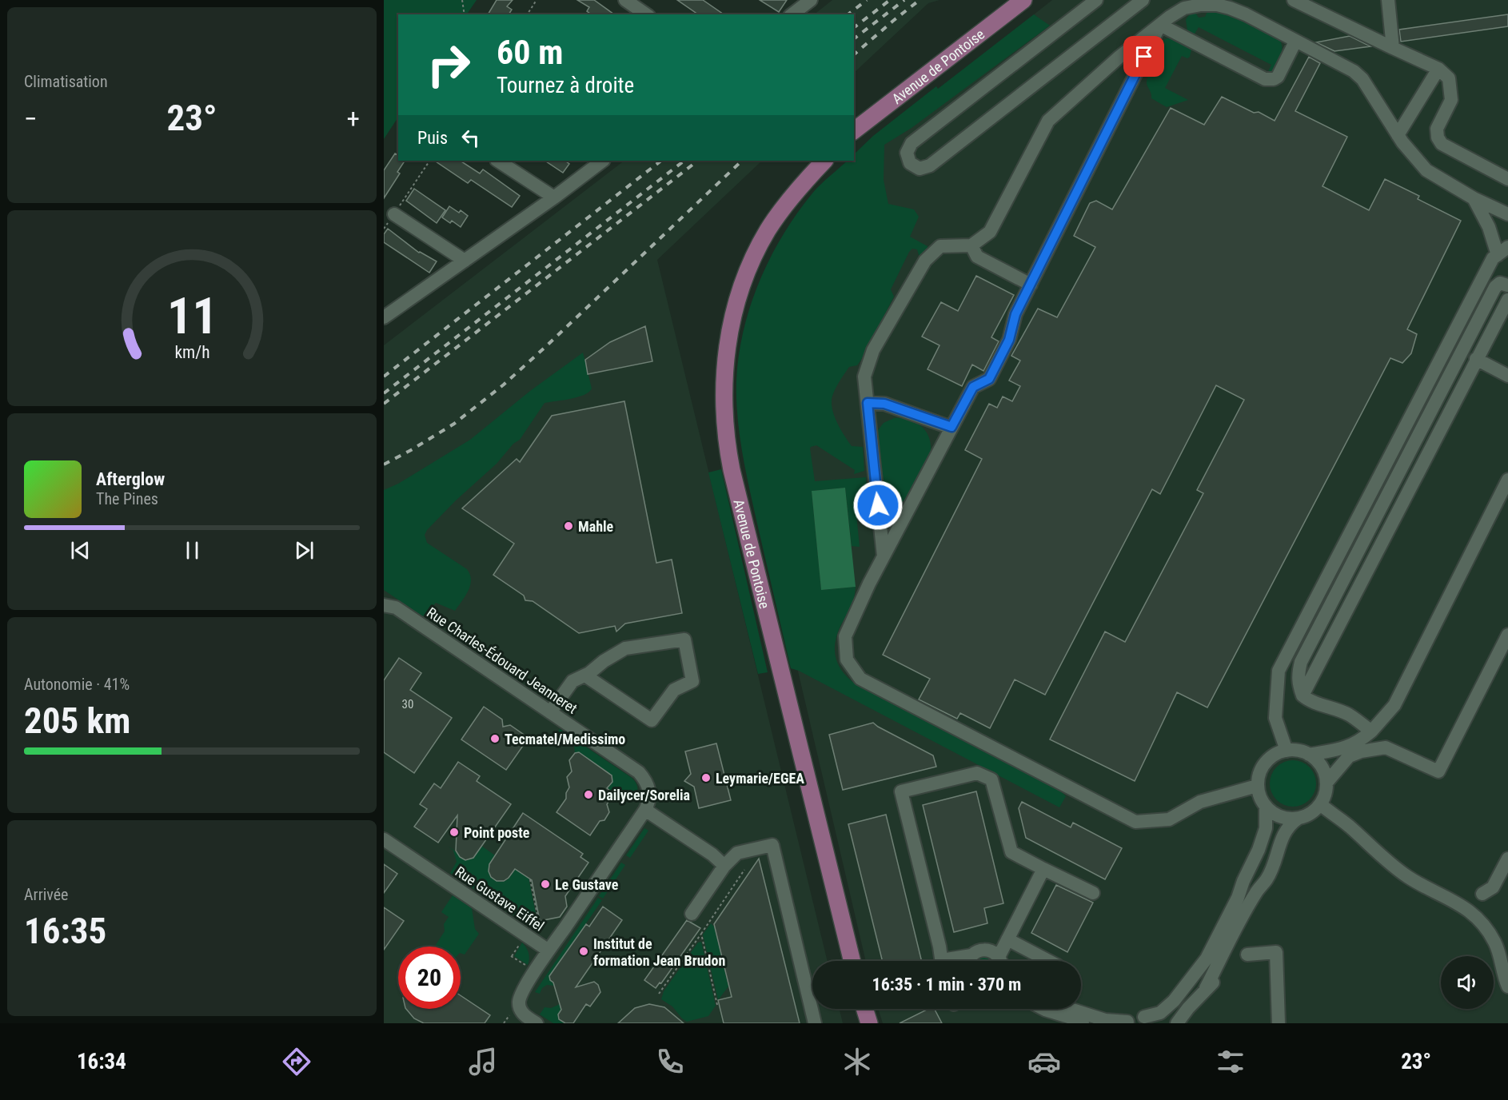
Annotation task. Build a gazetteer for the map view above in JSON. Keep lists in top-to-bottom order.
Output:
{
  "streets": {
    "main road": ["Avenue de Pontoise"],
    "street": ["Rue Charles-Édouard Jeanneret", "Rue Gustave Eiffel"]
  },
  "crossings": [
    ["Rue Charles-Édouard Jeanneret", "Rue Gustave Eiffel"]
  ],
  "places": [
    "Mahle",
    "Tecmatel/Medissimo",
    "Leymarie/EGEA",
    "Dailycer/Sorelia",
    "Point poste",
    "Le Gustave",
    "Institut de formation Jean Brudon"
  ],
  "house_numbers": ["30"],
  "page": {
    "tile": [
      "Climatisation",
      ["Autonomie · 41%", "205 km"],
      ["Arrivée", "16:35"]
    ],
    "turn": ["60 m", "Tournez à droite"],
    "heat": ["−", "23°", "+"],
    "then": "Puis",
    "song": ["Afterglow", "The Pines"],
    "limit": "20",
    "trip": "16:35 · 1 min · 370 m",
    "tabs": ["16:34", "23°"],
    "gauge": ["11", "km/h"]
  }
}
